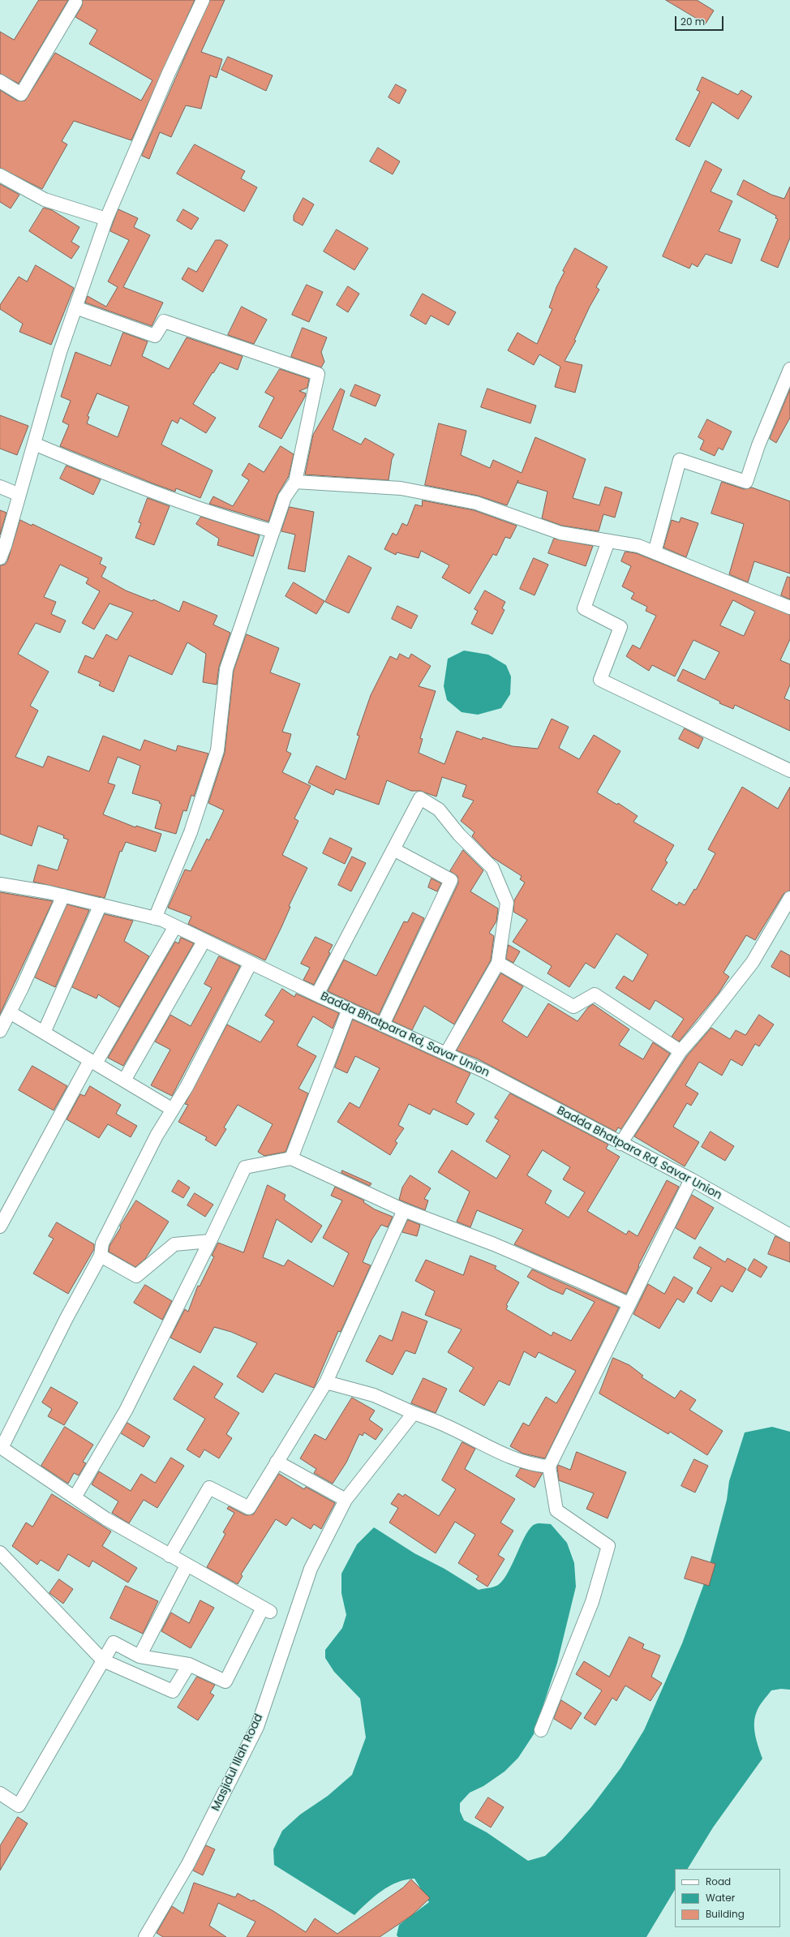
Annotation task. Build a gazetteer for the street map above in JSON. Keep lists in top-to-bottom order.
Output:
{
  "streets": {
    "street": ["Badda Bhatpara Rd, Savar Union", "Masjidul Illah Road"]
  },
  "legend": ["Road", "Water", "Building"],
  "scale_bar": "20 m"
}
